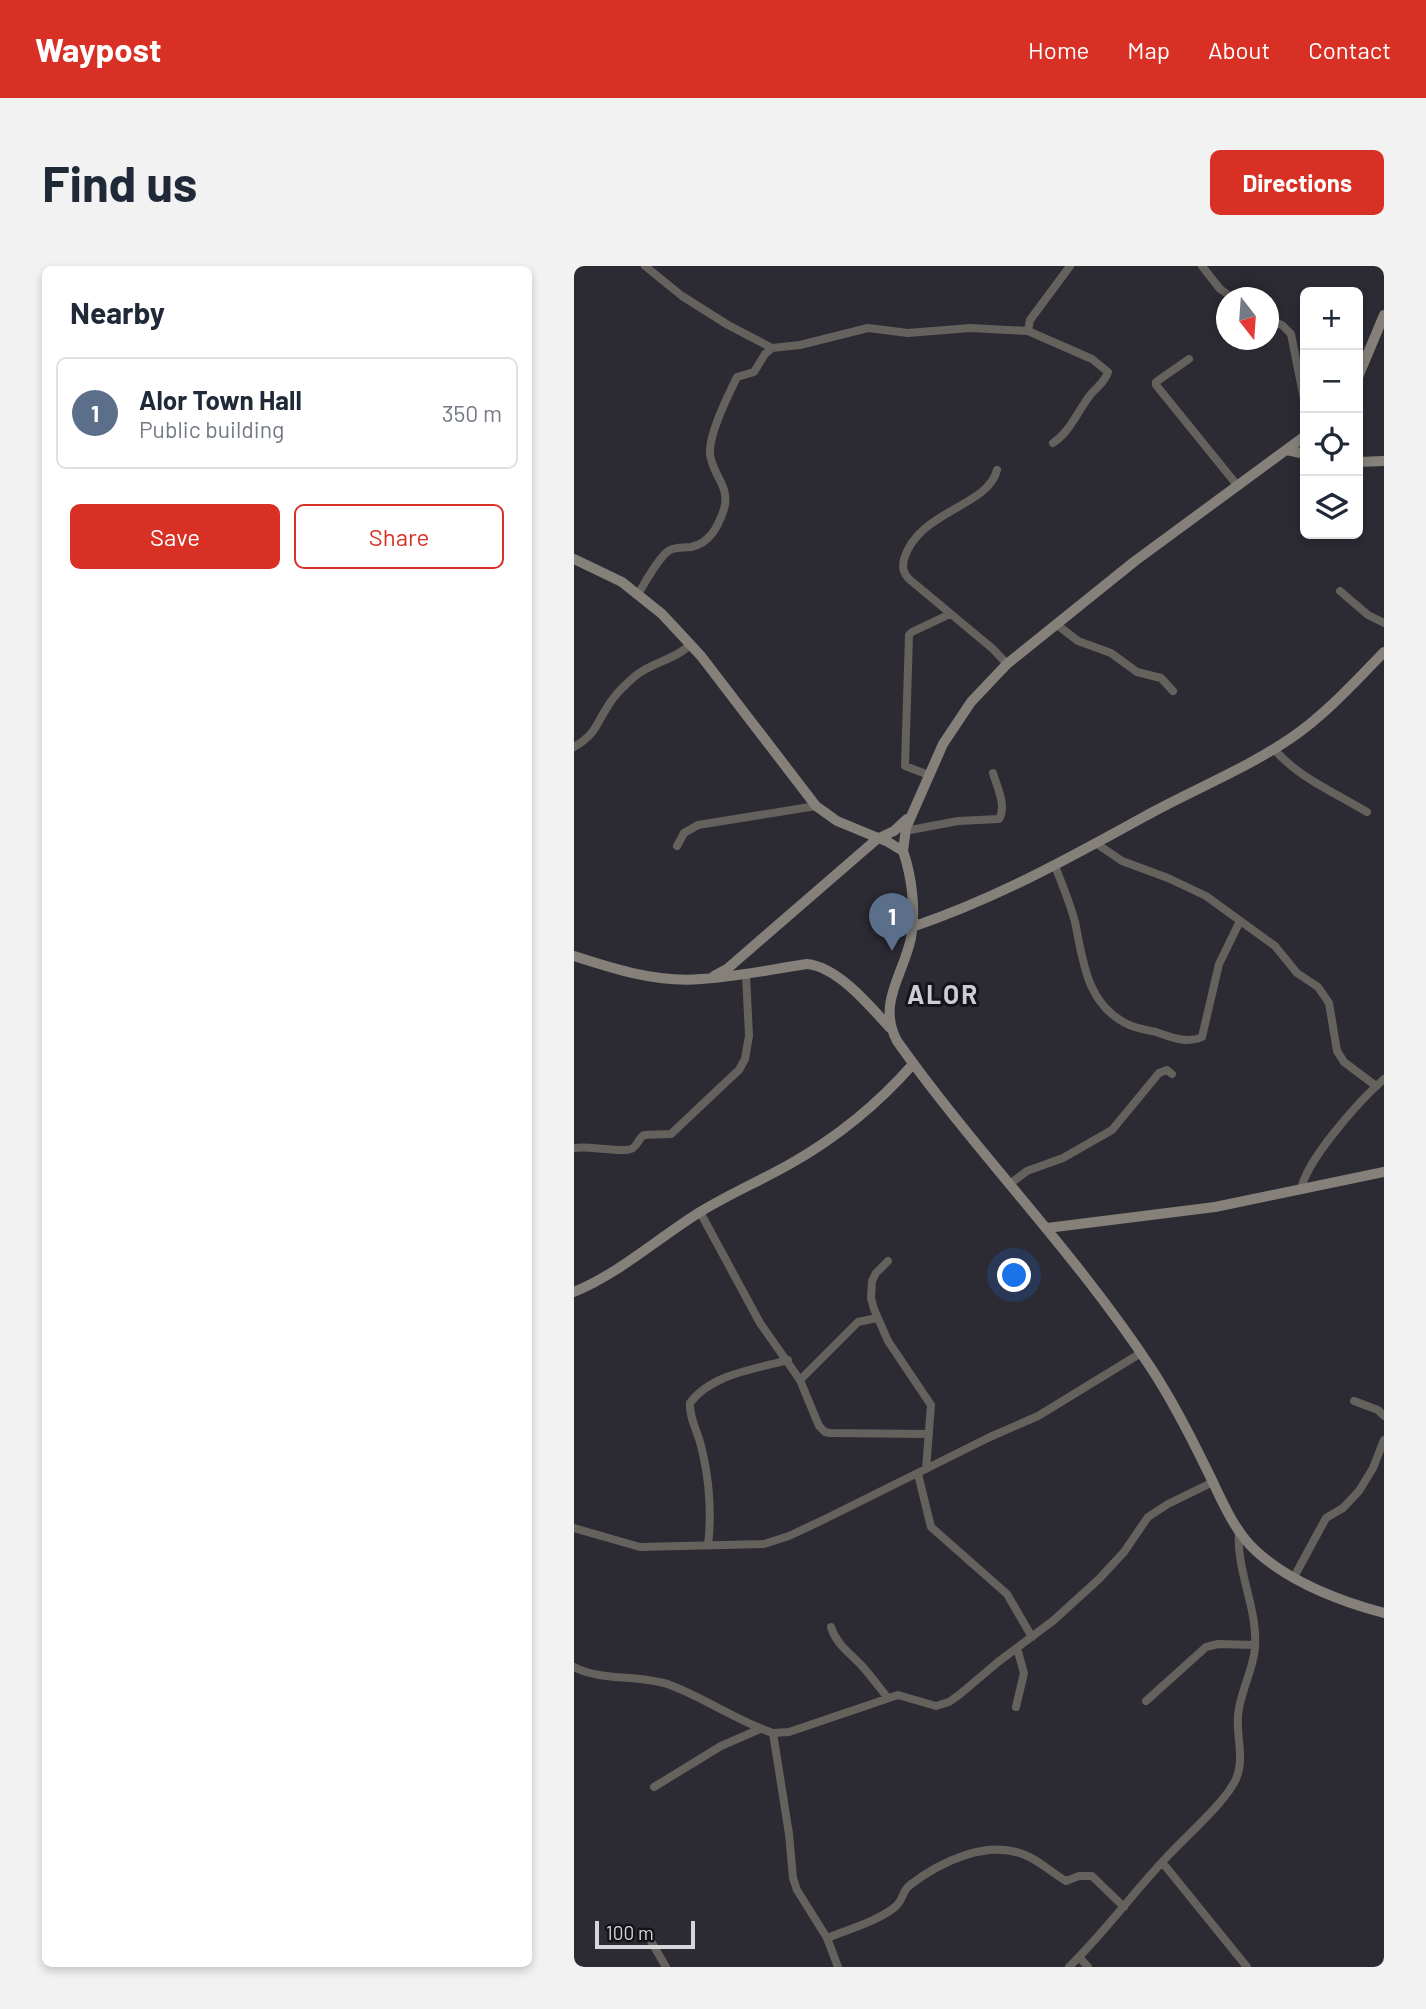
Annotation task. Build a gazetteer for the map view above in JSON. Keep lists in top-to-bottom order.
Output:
{
  "districts": ["ALOR"],
  "scale_bar": "100 m",
  "north": "bottom",
  "page": {
    "header": "Waypost",
    "nav": [
      "Home",
      "Map",
      "About",
      "Contact"
    ],
    "buttons": [
      "Directions",
      ["Save", "Share"]
    ],
    "title": "Find us",
    "heading": "Nearby",
    "map_buttons": ["+", "−"],
    "list": [
      {
        "mark": "1",
        "name": "Alor Town Hall",
        "note": "Public building",
        "value": "350 m"
      }
    ],
    "pins": "1",
    "scale": "100 m"
  }
}
